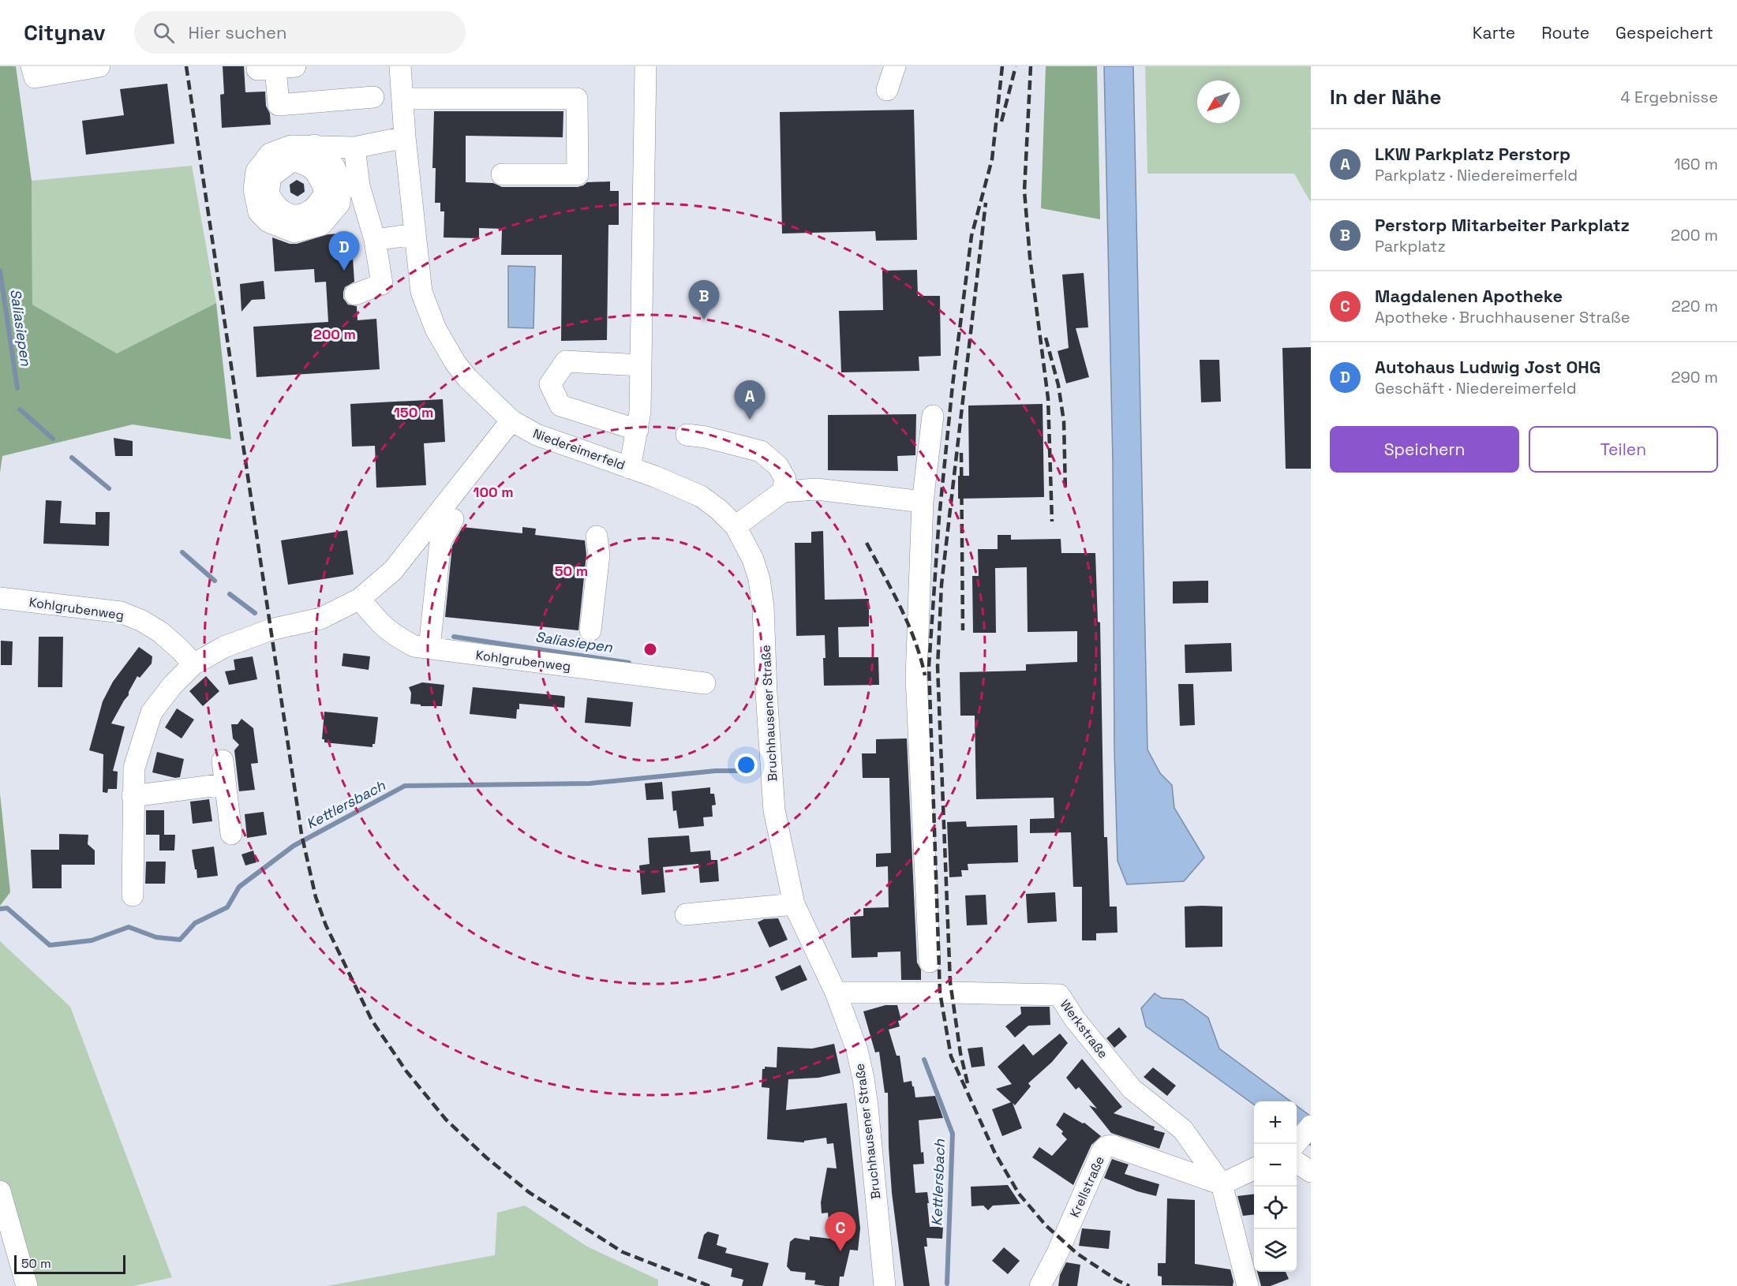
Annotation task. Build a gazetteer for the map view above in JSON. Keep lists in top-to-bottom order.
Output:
{
  "streets": {
    "street": [
      "Niedereimerfeld",
      "Kohlgrubenweg",
      "Bruchhausener Straße",
      "Werkstraße",
      "Krellstraße"
    ]
  },
  "crossings": [
    ["Niedereimerfeld", "Bruchhausener Straße"],
    ["Bruchhausener Straße", "Werkstraße"],
    ["Werkstraße", "Krellstraße"]
  ],
  "water": ["Saliasiepen", "Kettlersbach"],
  "scale_bar": "50 m",
  "north": "bottom left",
  "page": {
    "header": "Citynav",
    "search": "Hier suchen",
    "nav": ["Karte", "Route", "Gespeichert"],
    "heading": ["In der Nähe", "4 Ergebnisse"],
    "list": [
      {
        "mark": "A",
        "name": "LKW Parkplatz Perstorp",
        "note": "Parkplatz · Niedereimerfeld",
        "value": "160 m"
      },
      {
        "mark": "B",
        "name": "Perstorp Mitarbeiter Parkplatz",
        "note": "Parkplatz",
        "value": "200 m"
      },
      {
        "mark": "C",
        "name": "Magdalenen Apotheke",
        "note": "Apotheke · Bruchhausener Straße",
        "value": "220 m"
      },
      {
        "mark": "D",
        "name": "Autohaus Ludwig Jost OHG",
        "note": "Geschäft · Niedereimerfeld",
        "value": "290 m"
      }
    ],
    "pins": [
      "D",
      "B",
      "A",
      "C"
    ],
    "buttons": ["Speichern", "Teilen"],
    "map_buttons": ["+", "−"],
    "scale": "50 m"
  },
  "rings": [
    "200 m",
    "150 m",
    "100 m",
    "50 m"
  ]
}
